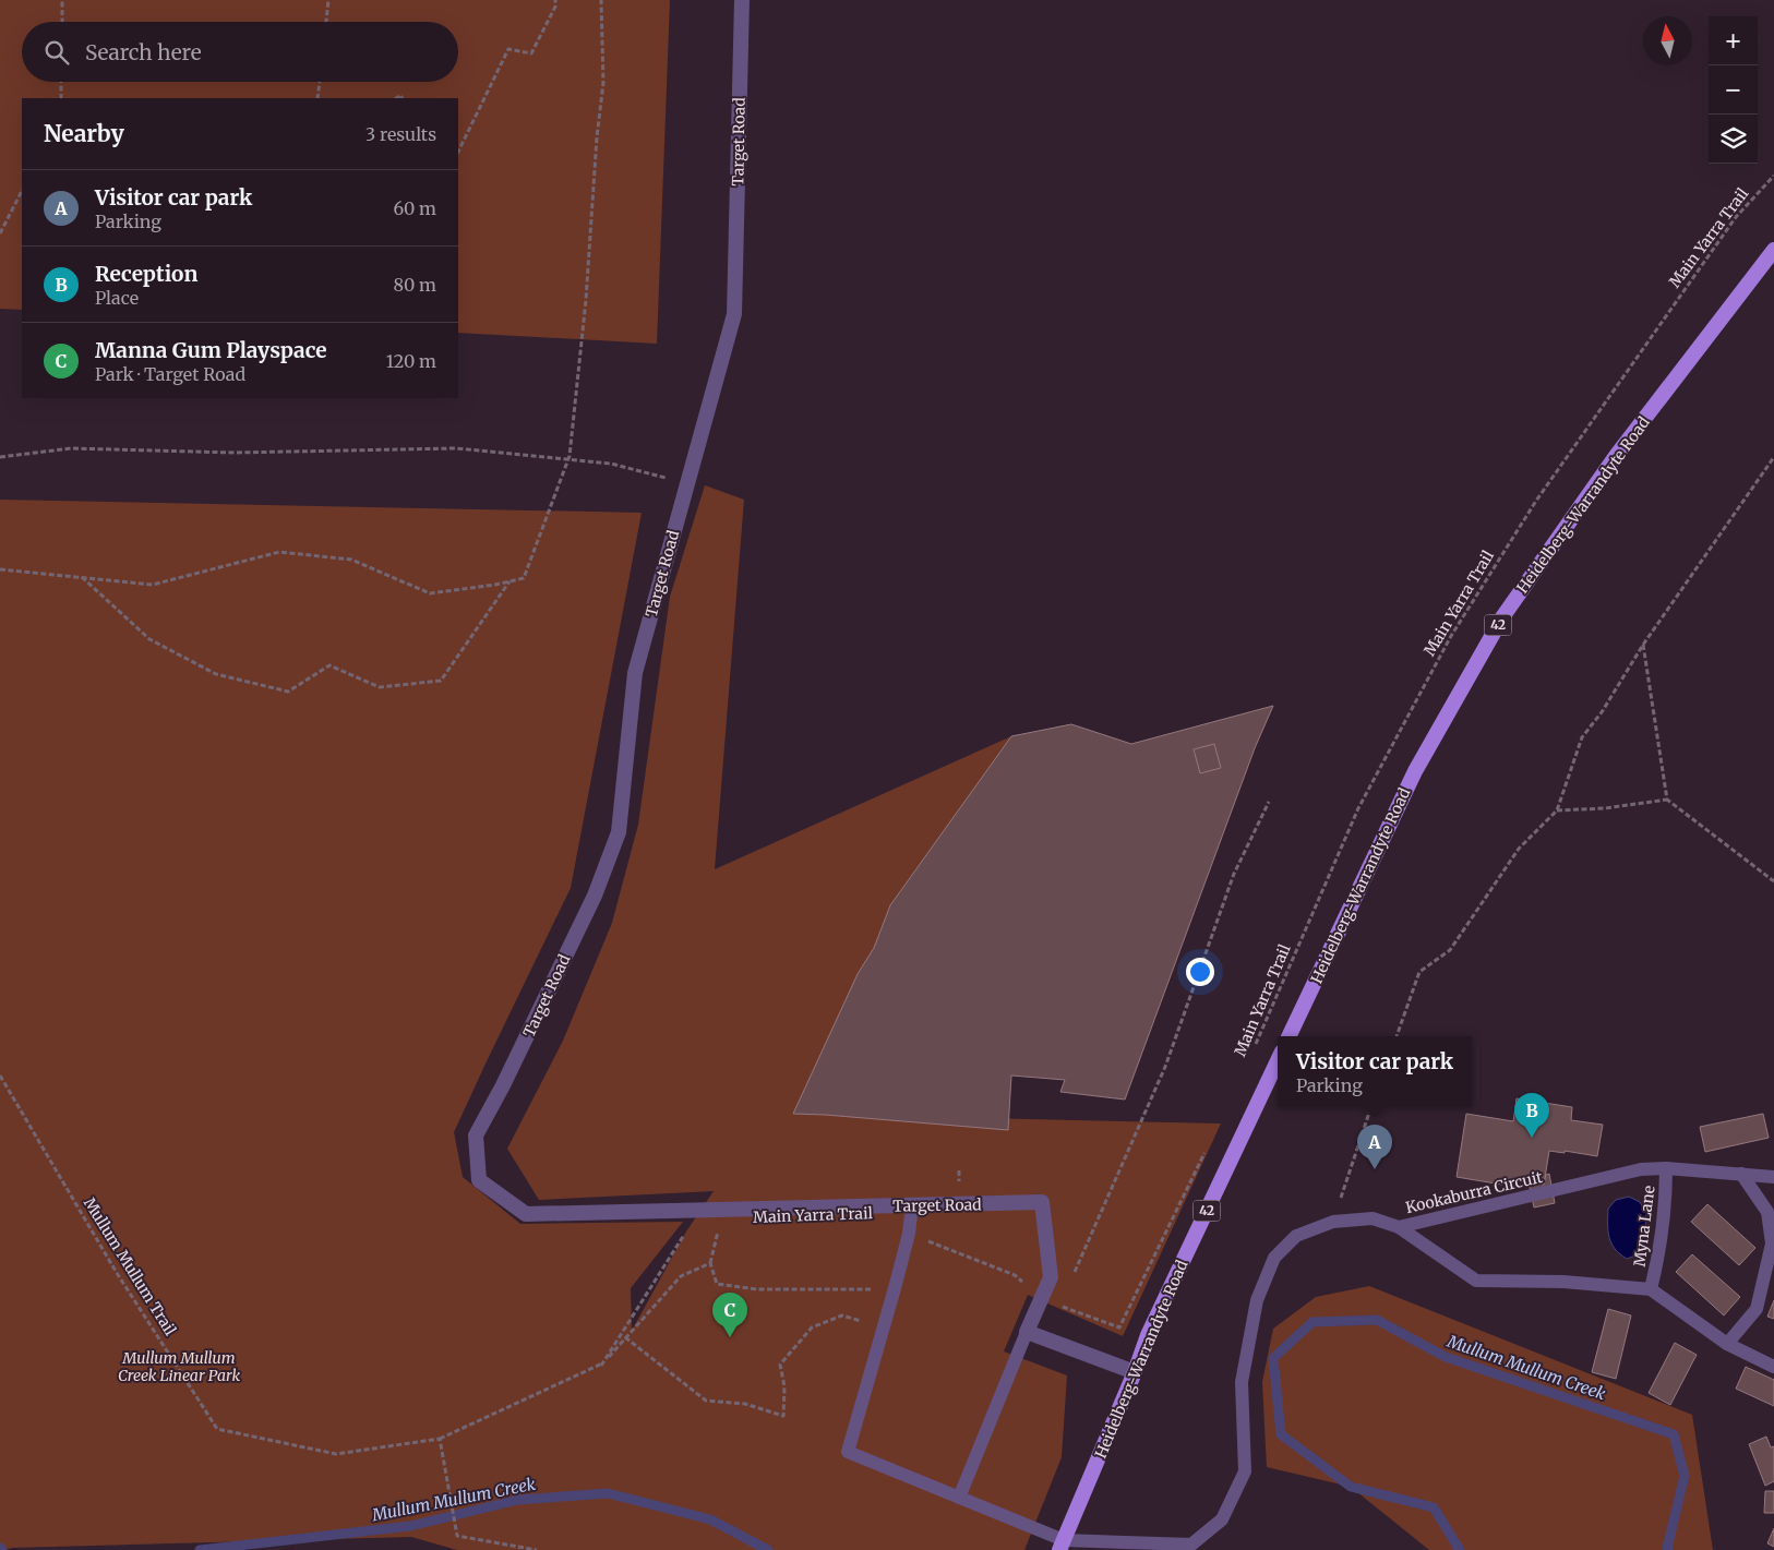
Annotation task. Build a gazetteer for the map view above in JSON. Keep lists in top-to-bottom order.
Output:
{
  "streets": {
    "main road": ["Heidelberg-Warrandyte Road", "42"],
    "street": ["Target Road"],
    "lane": ["Kookaburra Circuit", "Myna Lane"],
    "path": ["Main Yarra Trail", "Mullum Mullum Trail"]
  },
  "crossings": [
    ["Kookaburra Circuit", "Myna Lane"]
  ],
  "water": ["Mullum Mullum Creek"],
  "parks": ["Mullum Mullum Creek Linear Park"],
  "north": "top",
  "page": {
    "map_buttons": ["+", "−"],
    "search": "Search here",
    "heading": ["Nearby", "3 results"],
    "list": [
      {
        "mark": "A",
        "name": "Visitor car park",
        "note": "Parking",
        "value": "60 m"
      },
      {
        "mark": "B",
        "name": "Reception",
        "note": "Place",
        "value": "80 m"
      },
      {
        "mark": "C",
        "name": "Manna Gum Playspace",
        "note": "Park · Target Road",
        "value": "120 m"
      }
    ],
    "popup": ["Visitor car park", "Parking"],
    "pins": ["B", "A", "C"]
  }
}
